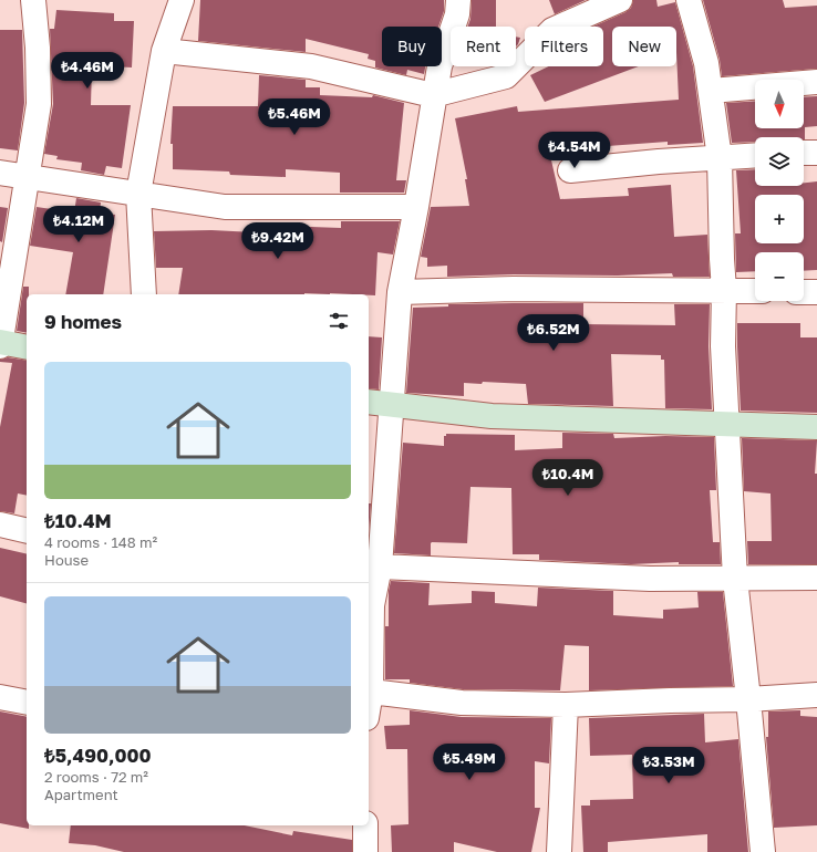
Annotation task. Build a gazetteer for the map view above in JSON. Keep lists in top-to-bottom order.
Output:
{
  "north": "bottom",
  "page": {
    "chip": [
      "Buy",
      "Rent",
      "Filters",
      "New"
    ],
    "price": [
      "₺4.46M",
      "₺5.46M",
      "₺4.54M",
      "₺4.12M",
      "₺9.42M",
      "₺6.52M",
      "₺10.4M",
      "₺5.49M",
      "₺3.53M"
    ],
    "map_buttons": ["+", "−"],
    "heading": "9 homes",
    "list": [
      {
        "name": "₺10.4M",
        "note": "4 rooms · 148 m² · House"
      },
      {
        "name": "₺5,490,000",
        "note": "2 rooms · 72 m² · Apartment"
      }
    ]
  }
}
